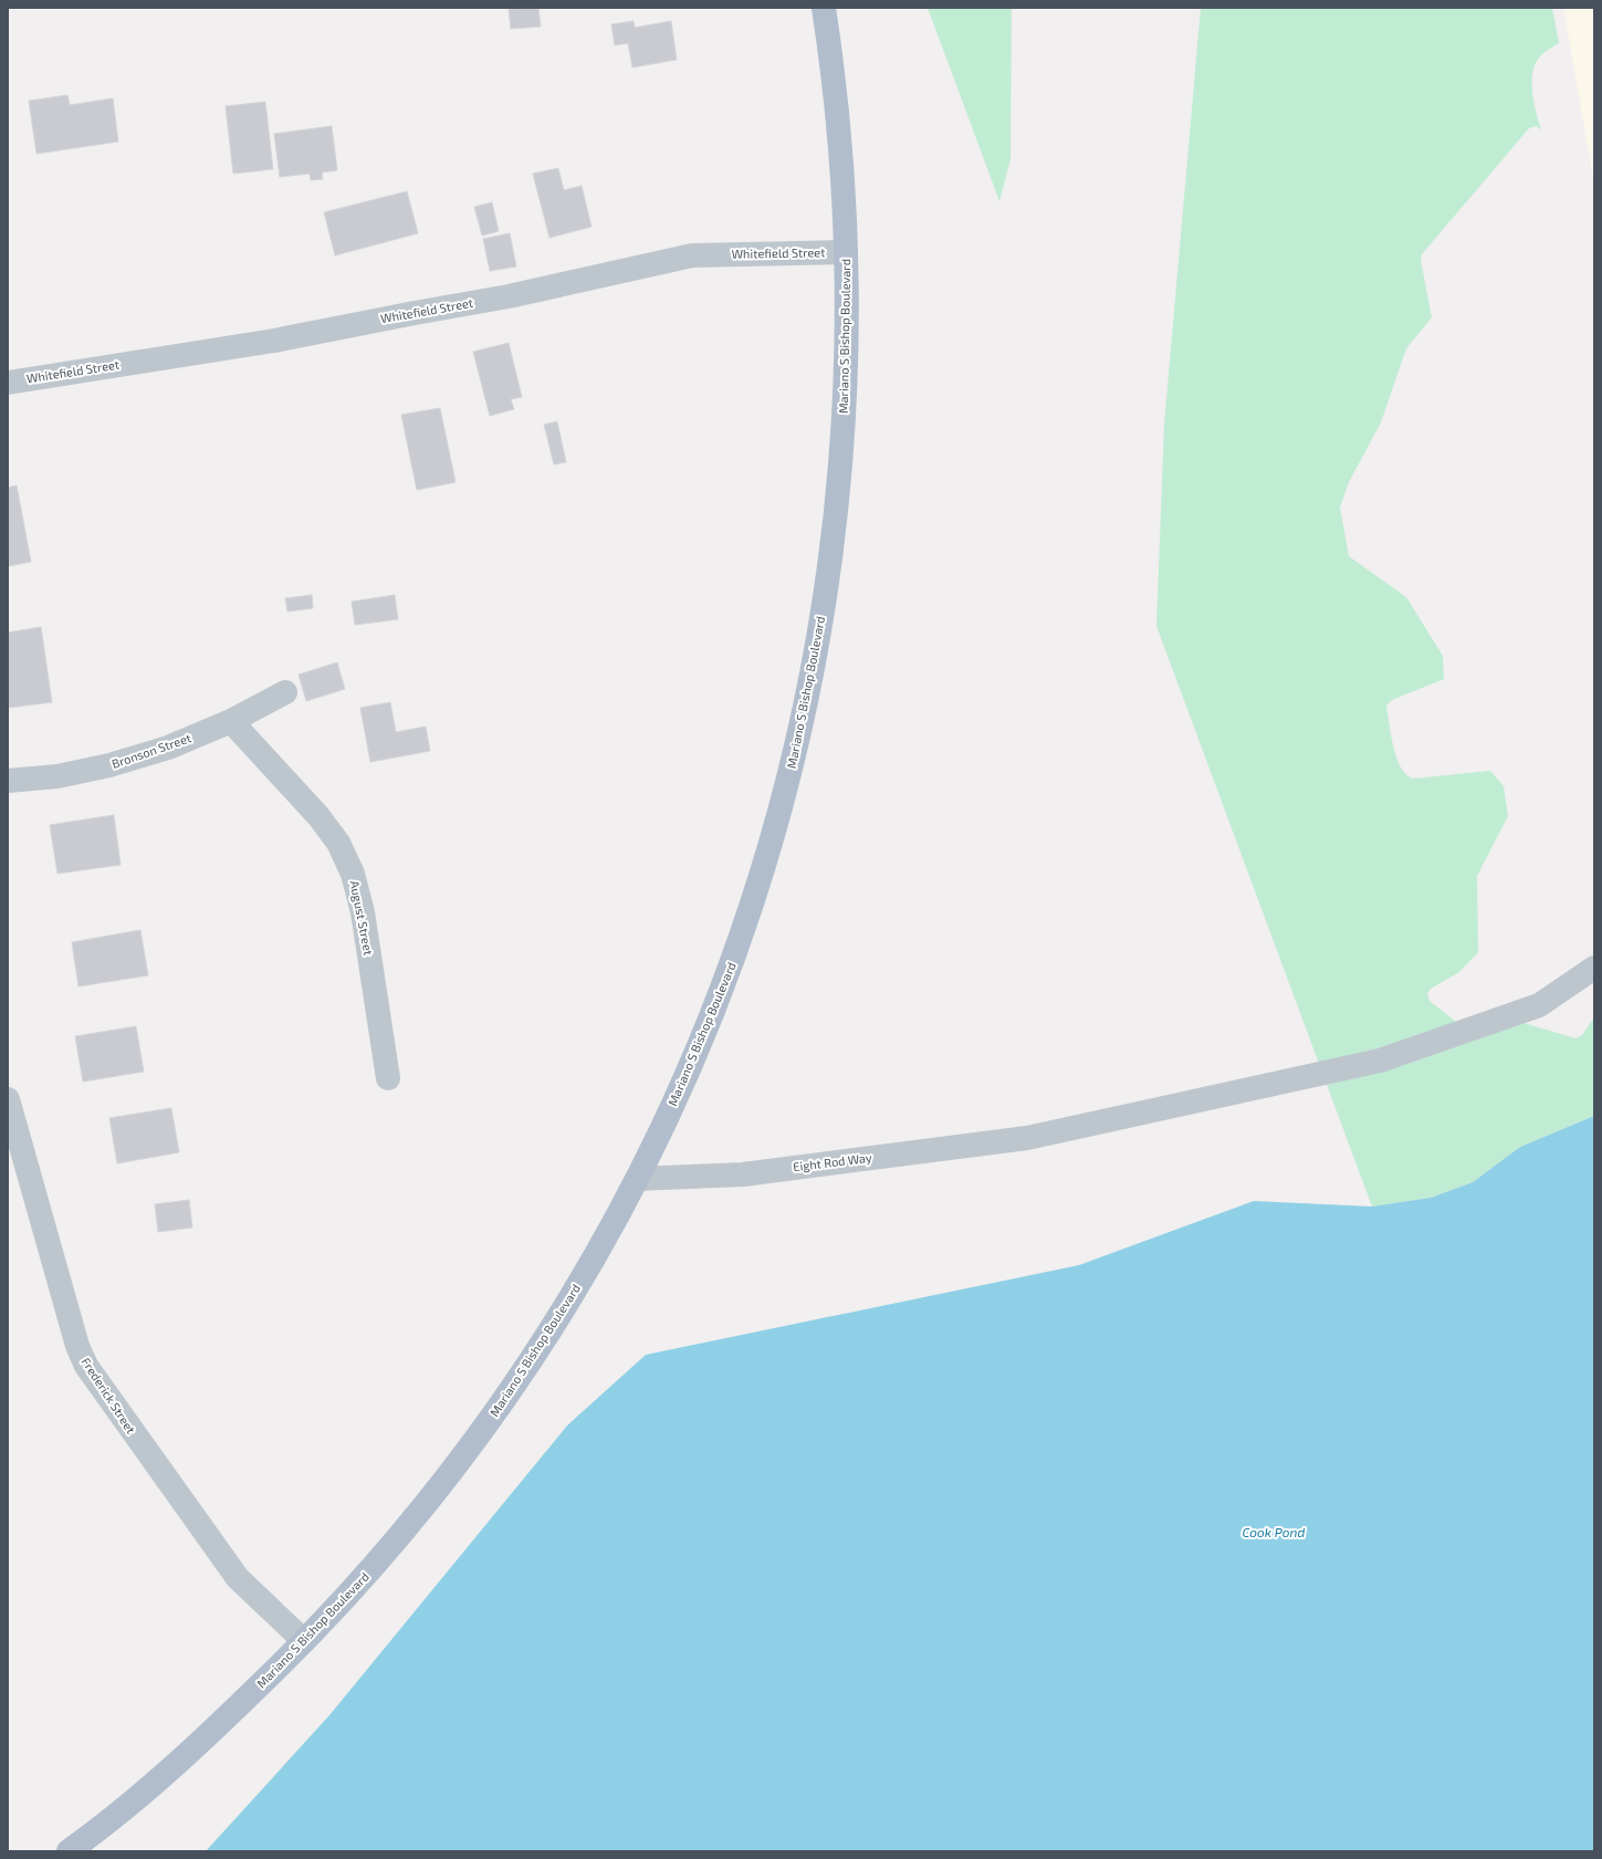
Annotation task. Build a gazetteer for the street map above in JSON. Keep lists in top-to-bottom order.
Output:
{
  "streets": {
    "main road": ["Mariano S Bishop Boulevard"],
    "street": [
      "Whitefield Street",
      "Bronson Street",
      "August Street",
      "Eight Rod Way",
      "Frederick Street"
    ]
  },
  "crossings": [
    ["Whitefield Street", "Mariano S Bishop Boulevard"],
    ["Mariano S Bishop Boulevard", "Eight Rod Way"],
    ["Mariano S Bishop Boulevard", "Frederick Street"],
    ["Bronson Street", "August Street"]
  ],
  "water": ["Cook Pond"]
}
